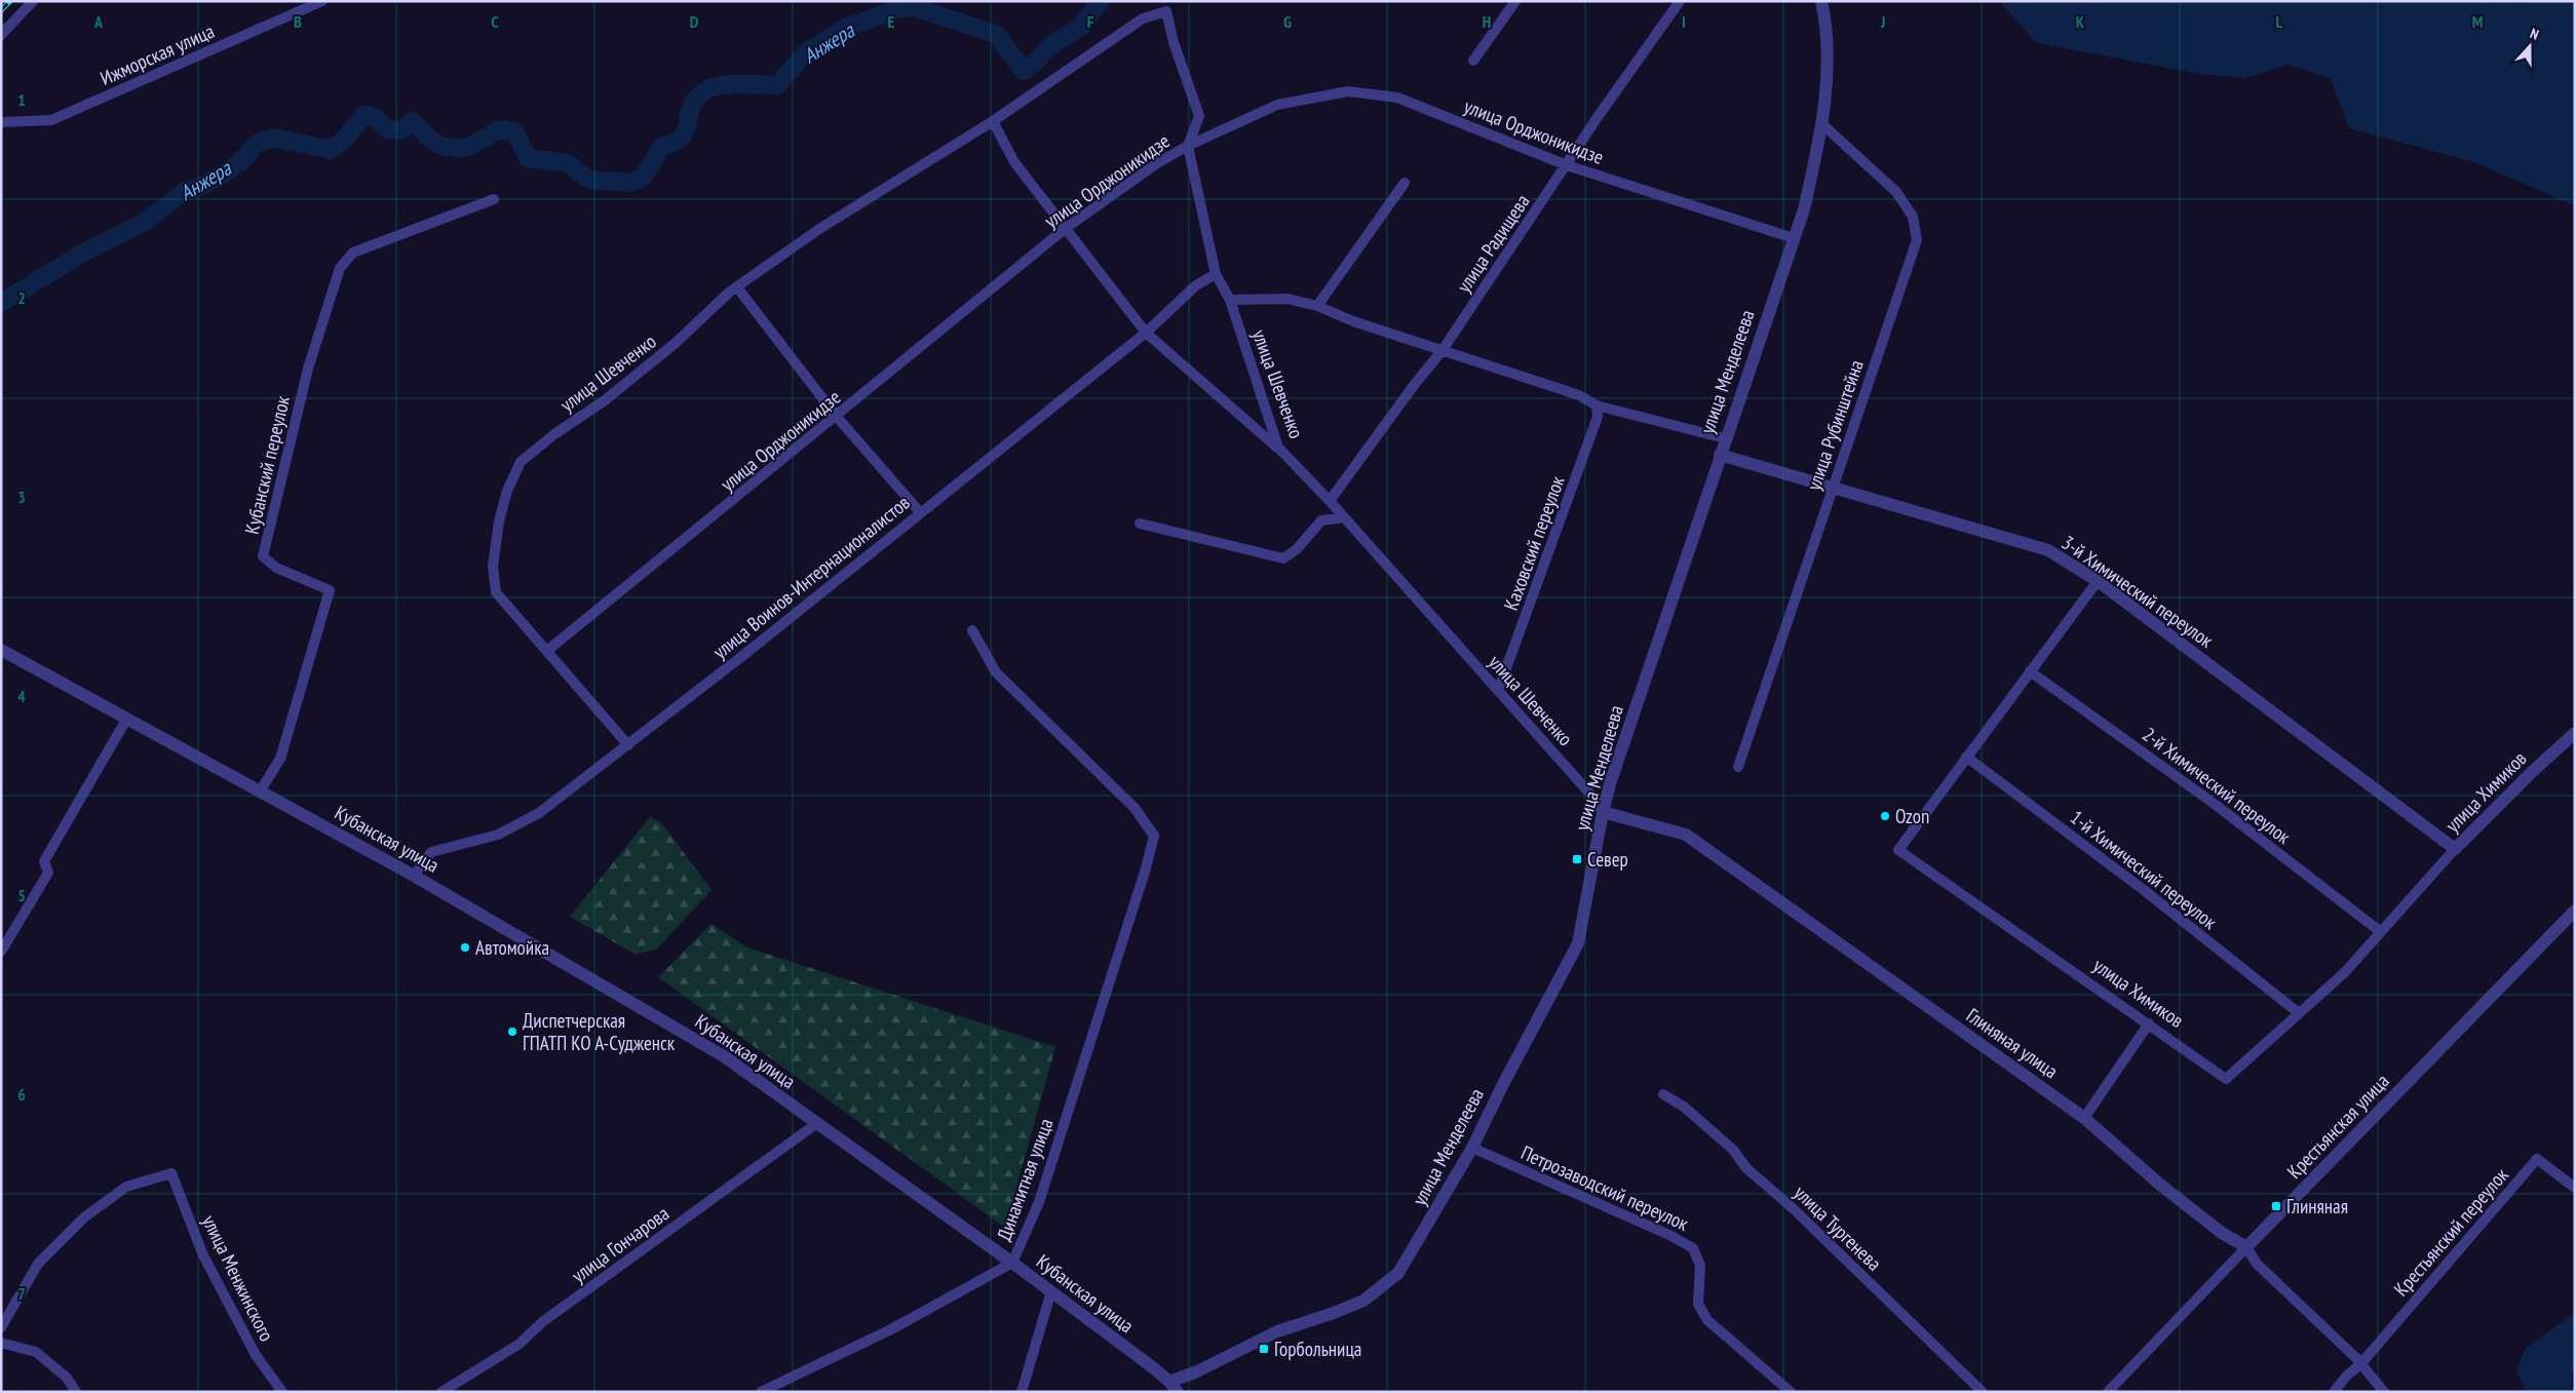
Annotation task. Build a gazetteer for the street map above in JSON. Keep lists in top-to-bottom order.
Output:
{
  "streets": {
    "street": [
      "Ижморская улица",
      "улица Орджоникидзе",
      "улица Радищева",
      "улица Менделеева",
      "улица Шевченко",
      "улица Рубинштейна",
      "Кубанский переулок",
      "Каховский переулок",
      "улица Воинов-Интернационалистов",
      "3-й Химический переулок",
      "2-й Химический переулок",
      "улица Химиков",
      "Кубанская улица",
      "1-й Химический переулок",
      "Глиняная улица",
      "Крестьянская улица",
      "Динамитная улица",
      "Петрозаводский переулок",
      "улица Тургенева",
      "Крестьянский переулок",
      "улица Гончарова",
      "улица Менжинского"
    ]
  },
  "crossings": [
    ["улица Орджоникидзе", "улица Радищева"],
    ["улица Орджоникидзе", "улица Менделеева"],
    ["улица Орджоникидзе", "улица Шевченко"],
    ["улица Радищева", "улица Шевченко"],
    ["улица Менделеева", "улица Шевченко"],
    ["улица Менделеева", "улица Рубинштейна"],
    ["улица Менделеева", "3-й Химический переулок"],
    ["улица Менделеева", "Кубанская улица"],
    ["улица Менделеева", "Глиняная улица"],
    ["улица Менделеева", "Петрозаводский переулок"],
    ["улица Шевченко", "Каховский переулок"],
    ["улица Шевченко", "улица Воинов-Интернационалистов"],
    ["улица Шевченко", "Глиняная улица"],
    ["улица Рубинштейна", "3-й Химический переулок"],
    ["Кубанский переулок", "Кубанская улица"],
    ["улица Воинов-Интернационалистов", "Кубанская улица"],
    ["3-й Химический переулок", "улица Химиков"],
    ["2-й Химический переулок", "улица Химиков"],
    ["улица Химиков", "1-й Химический переулок"],
    ["Кубанская улица", "Динамитная улица"],
    ["Кубанская улица", "улица Гончарова"],
    ["Глиняная улица", "Крестьянская улица"],
    ["Глиняная улица", "Крестьянский переулок"]
  ],
  "water": ["Анжера"],
  "places": {
    "other": ["Ozon", "Автомойка", "Диспетчерская ГПАТП КО А-Судженск"],
    "transit": ["Север", "Глиняная", "Горбольница"]
  },
  "north": "top",
  "grid": {
    "columns": [
      "A",
      "B",
      "C",
      "D",
      "E",
      "F",
      "G",
      "H",
      "I",
      "J",
      "K",
      "L",
      "M"
    ],
    "rows": [
      "1",
      "2",
      "3",
      "4",
      "5",
      "6",
      "7"
    ]
  }
}
